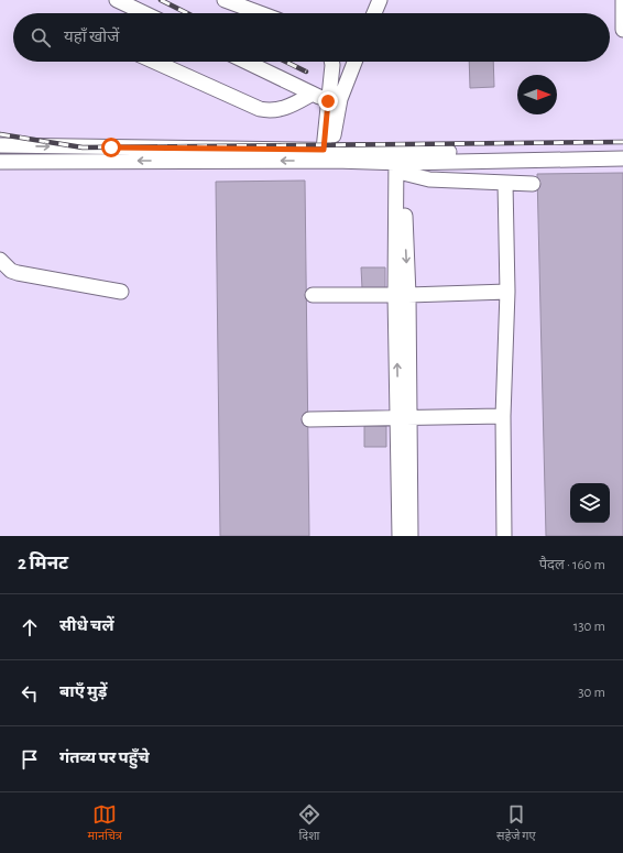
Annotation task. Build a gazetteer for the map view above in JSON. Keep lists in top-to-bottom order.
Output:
{
  "north": "right",
  "page": {
    "search": "यहाँ खोजें",
    "heading": ["2 मिनट", "पैदल · 160 m"],
    "list": [
      ["सीधे चलें", "130 m"],
      ["बाएँ मुड़ें", "30 m"],
      "गंतव्य पर पहुँचे"
    ],
    "nav": ["मानचित्र", "दिशा", "सहेजे गए"]
  }
}
